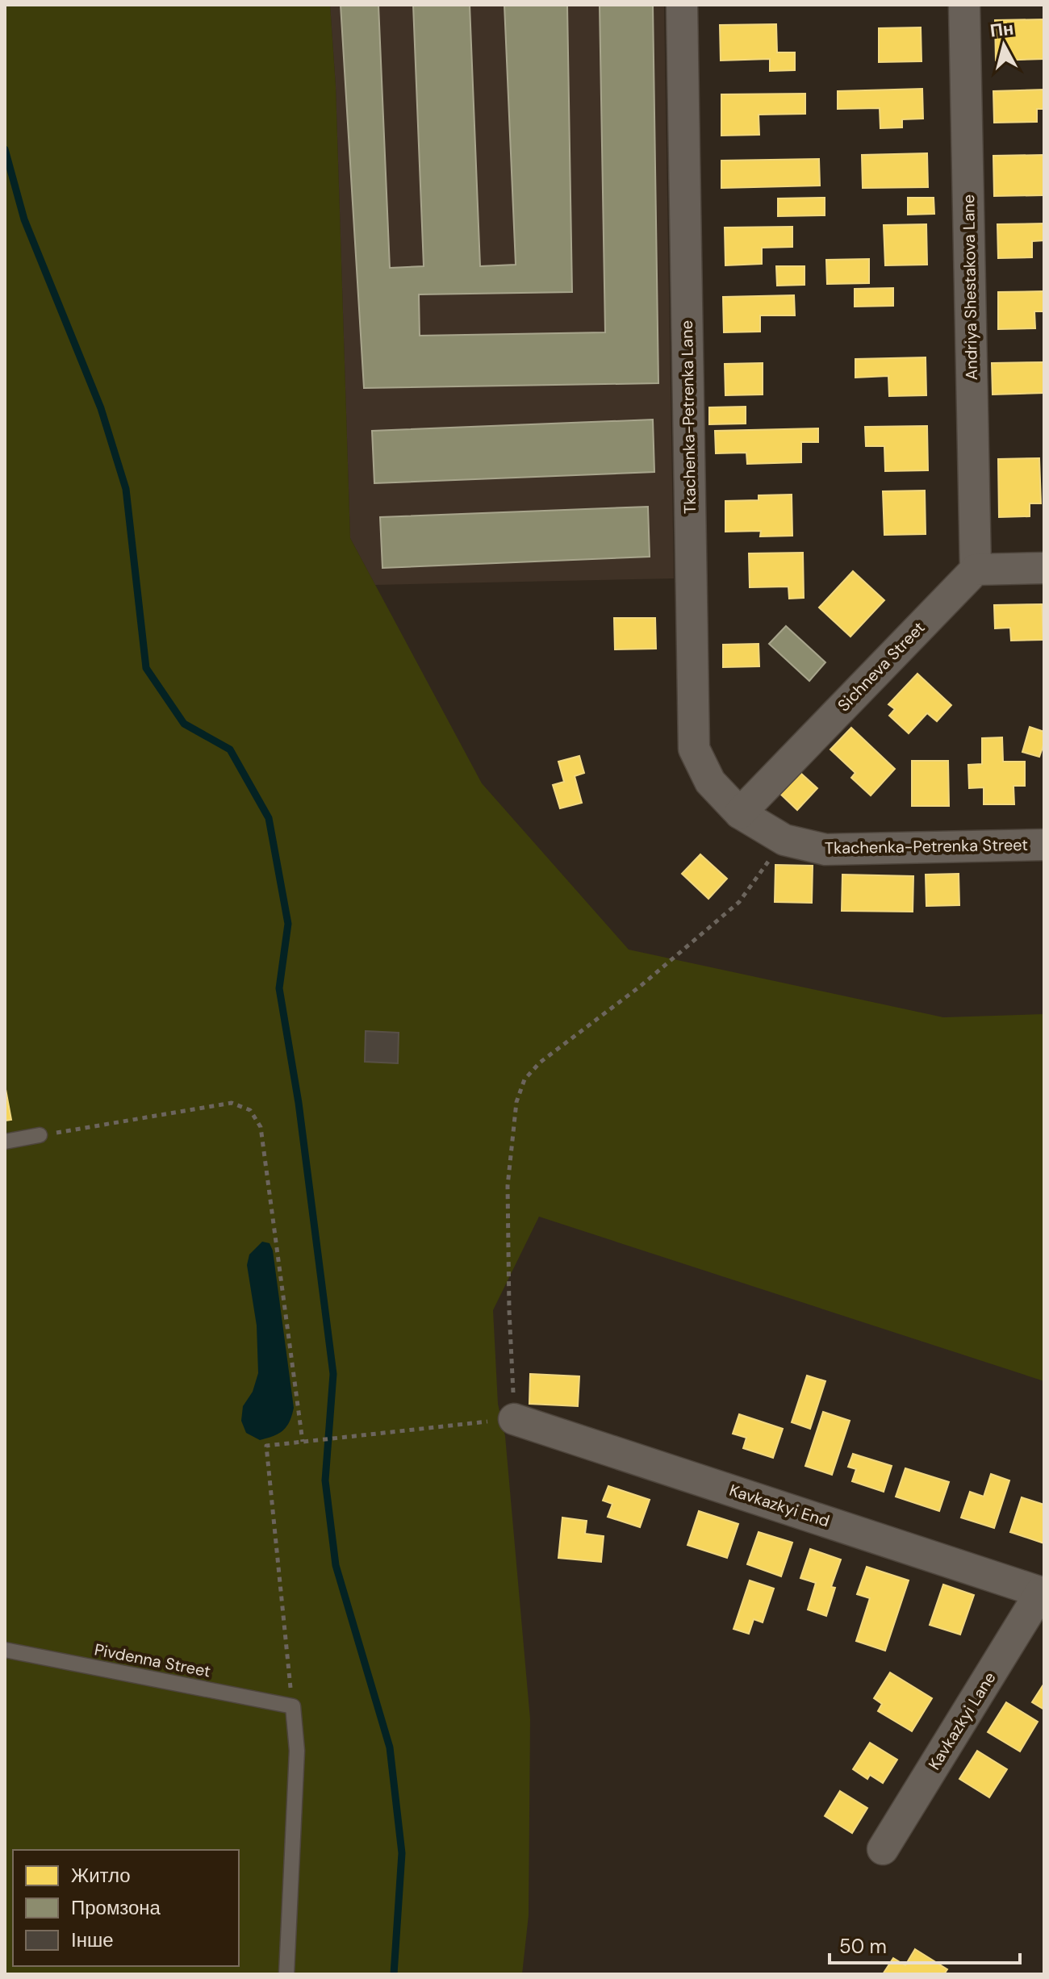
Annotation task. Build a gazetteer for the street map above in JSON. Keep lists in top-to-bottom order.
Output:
{
  "streets": {
    "street": [
      "Andriya Shestakova Lane",
      "Tkachenka-Petrenka Lane",
      "Sichneva Street",
      "Tkachenka-Petrenka Street",
      "Kavkazkyi End",
      "Kavkazkyi Lane"
    ],
    "lane": ["Pivdenna Street"]
  },
  "crossings": [
    ["Andriya Shestakova Lane", "Sichneva Street"],
    ["Tkachenka-Petrenka Lane", "Sichneva Street"],
    ["Tkachenka-Petrenka Lane", "Tkachenka-Petrenka Street"],
    ["Sichneva Street", "Tkachenka-Petrenka Street"],
    ["Kavkazkyi End", "Kavkazkyi Lane"]
  ],
  "legend": ["Житло", "Промзона", "Інше"],
  "scale_bar": "50 m",
  "north": "top"
}
